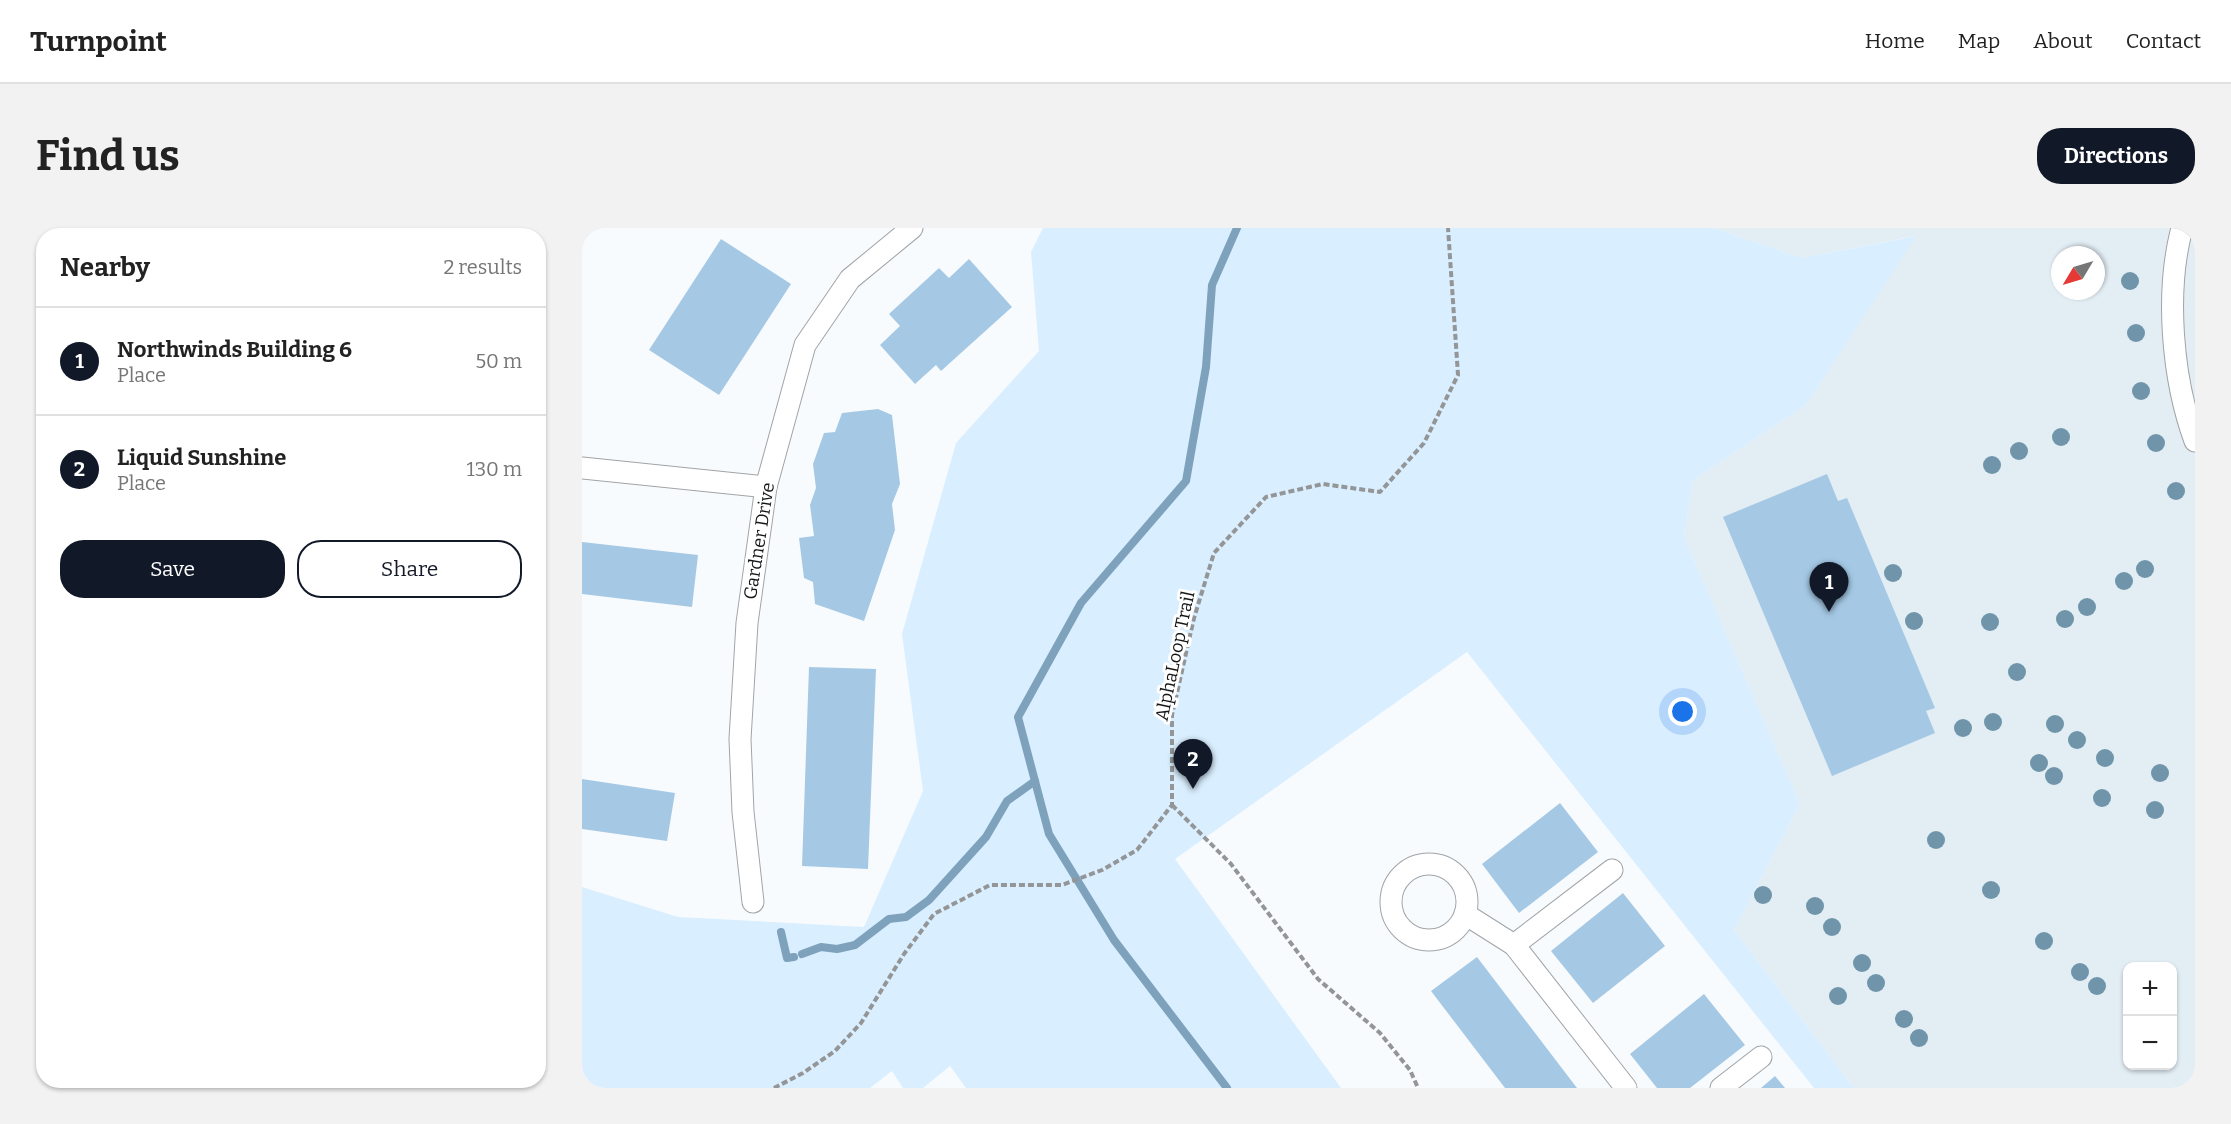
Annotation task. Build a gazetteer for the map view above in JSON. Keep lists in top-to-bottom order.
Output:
{
  "streets": {
    "street": ["Gardner Drive"],
    "path": ["AlphaLoop Trail"]
  },
  "north": "bottom left",
  "page": {
    "header": "Turnpoint",
    "nav": [
      "Home",
      "Map",
      "About",
      "Contact"
    ],
    "buttons": [
      "Directions",
      ["Save", "Share"]
    ],
    "title": "Find us",
    "heading": ["Nearby", "2 results"],
    "list": [
      {
        "mark": "1",
        "name": "Northwinds Building 6",
        "note": "Place",
        "value": "50 m"
      },
      {
        "mark": "2",
        "name": "Liquid Sunshine",
        "note": "Place",
        "value": "130 m"
      }
    ],
    "pins": ["1", "2"],
    "map_buttons": ["+", "−"]
  }
}
